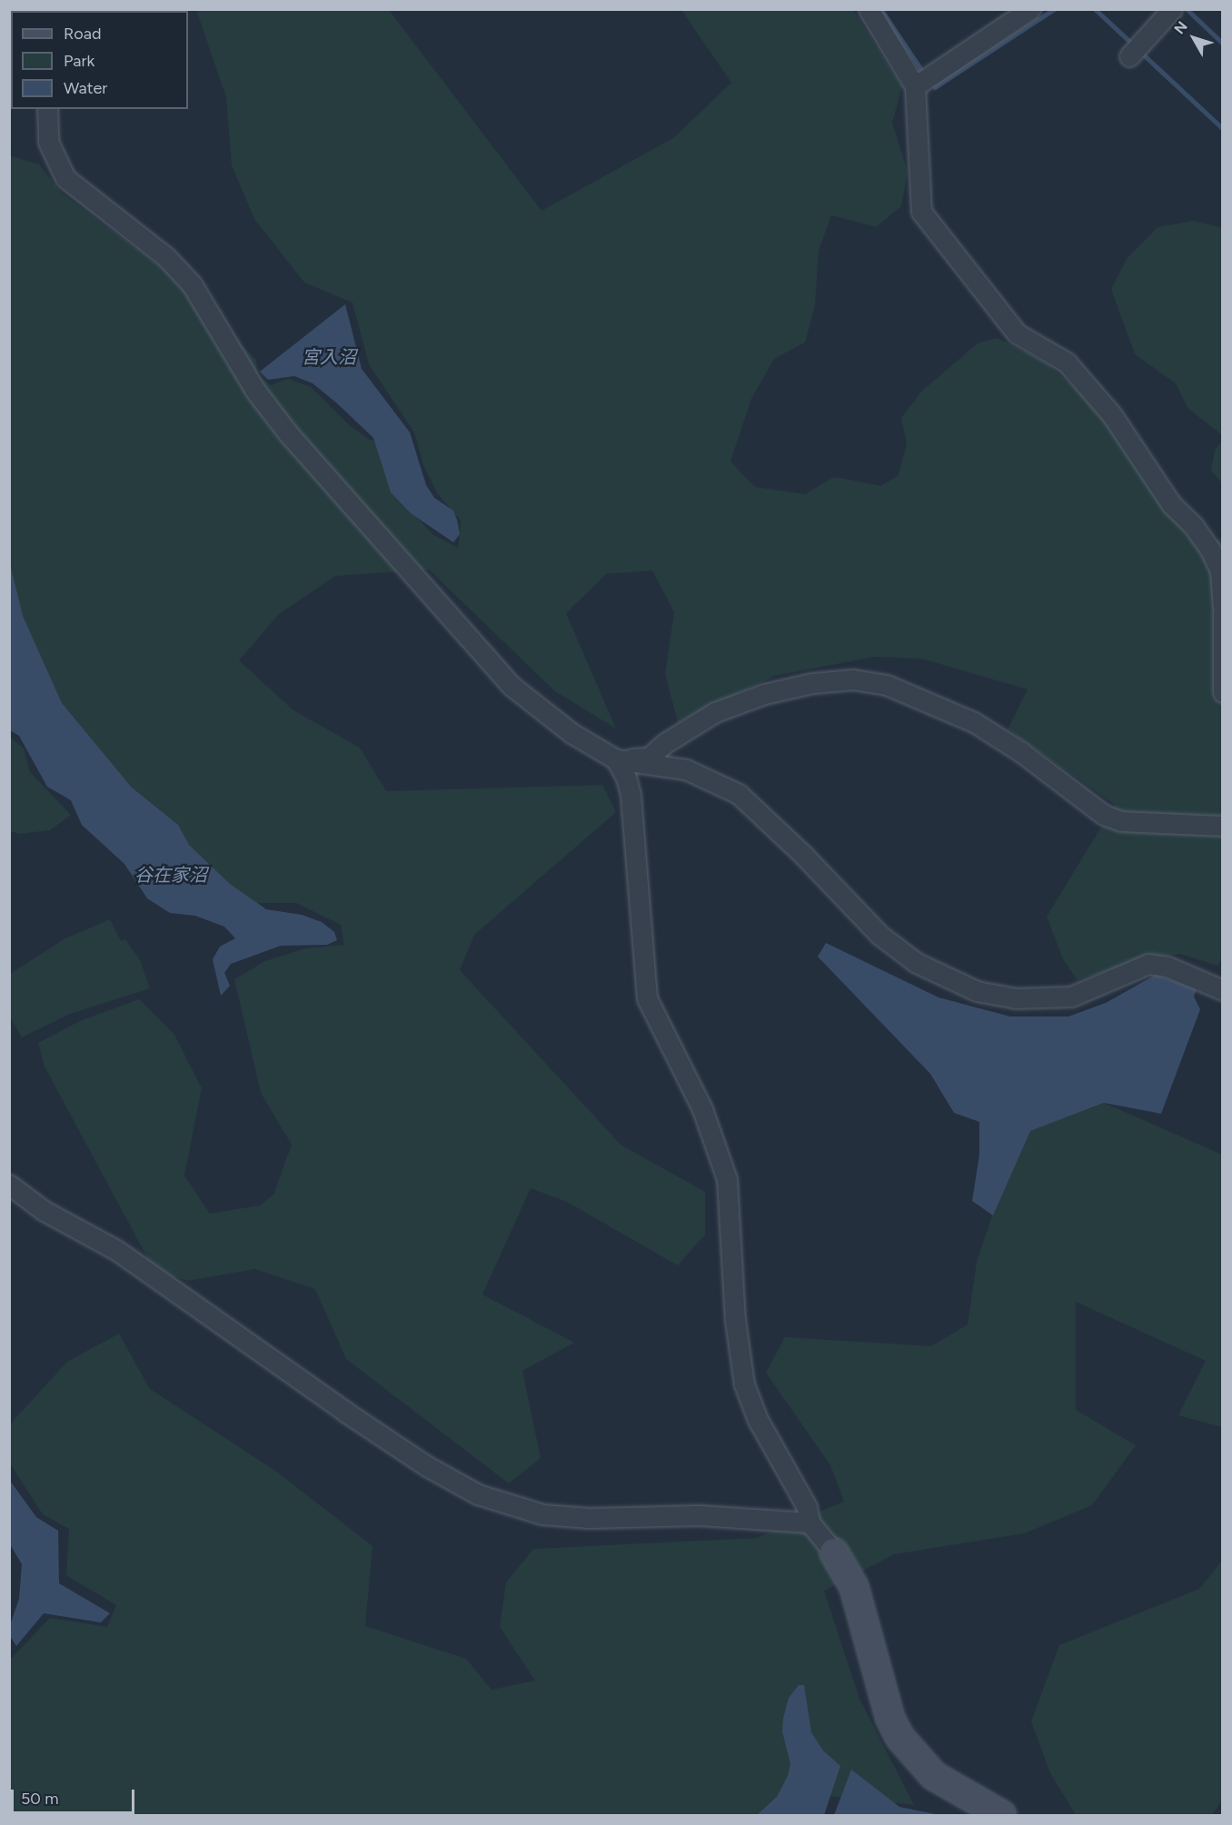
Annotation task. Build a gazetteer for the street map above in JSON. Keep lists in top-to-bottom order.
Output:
{
  "water": ["宮入沼", "谷在家沼"],
  "legend": ["Road", "Park", "Water"],
  "scale_bar": "50 m",
  "north": "top left"
}
